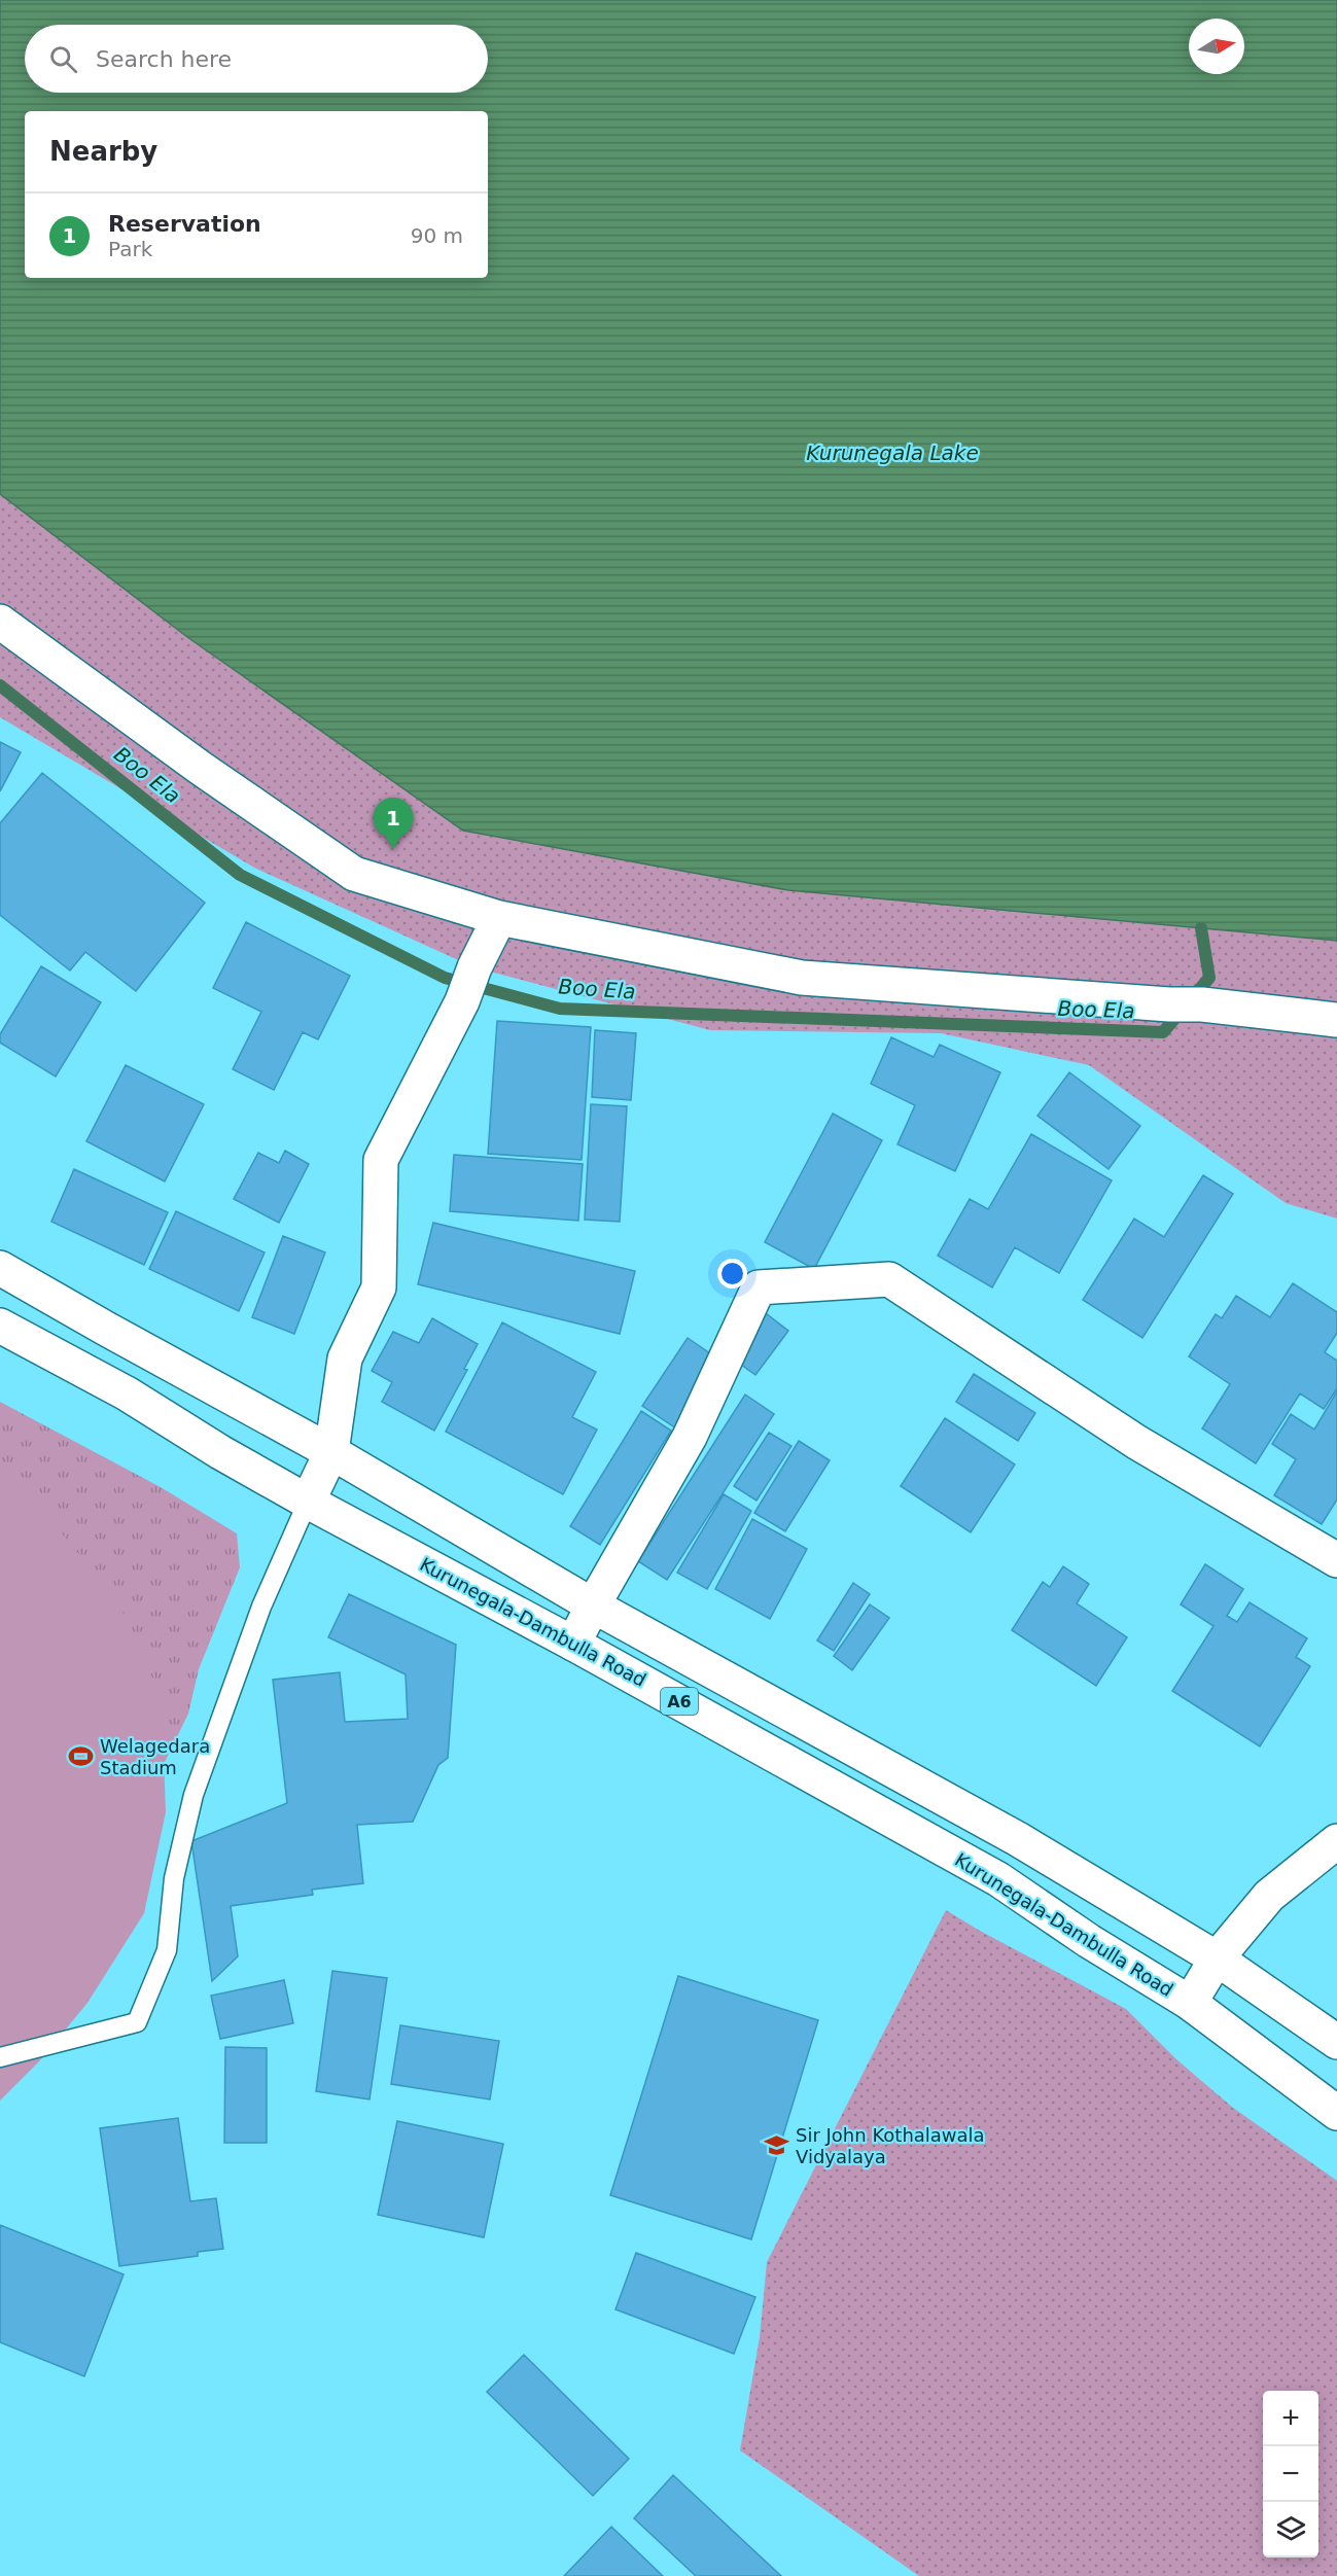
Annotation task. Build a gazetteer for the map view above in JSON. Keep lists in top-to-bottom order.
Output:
{
  "streets": {
    "main road": ["Kurunegala-Dambulla Road", "A6"]
  },
  "water": ["Kurunegala Lake", "Boo Ela"],
  "places": {
    "sports": ["Welagedara Stadium"],
    "school or university": ["Sir John Kothalawala Vidyalaya"]
  },
  "north": "right",
  "page": {
    "search": "Search here",
    "heading": "Nearby",
    "list": [
      {
        "mark": "1",
        "name": "Reservation",
        "note": "Park",
        "value": "90 m"
      }
    ],
    "pins": "1",
    "map_buttons": ["+", "−"]
  }
}
